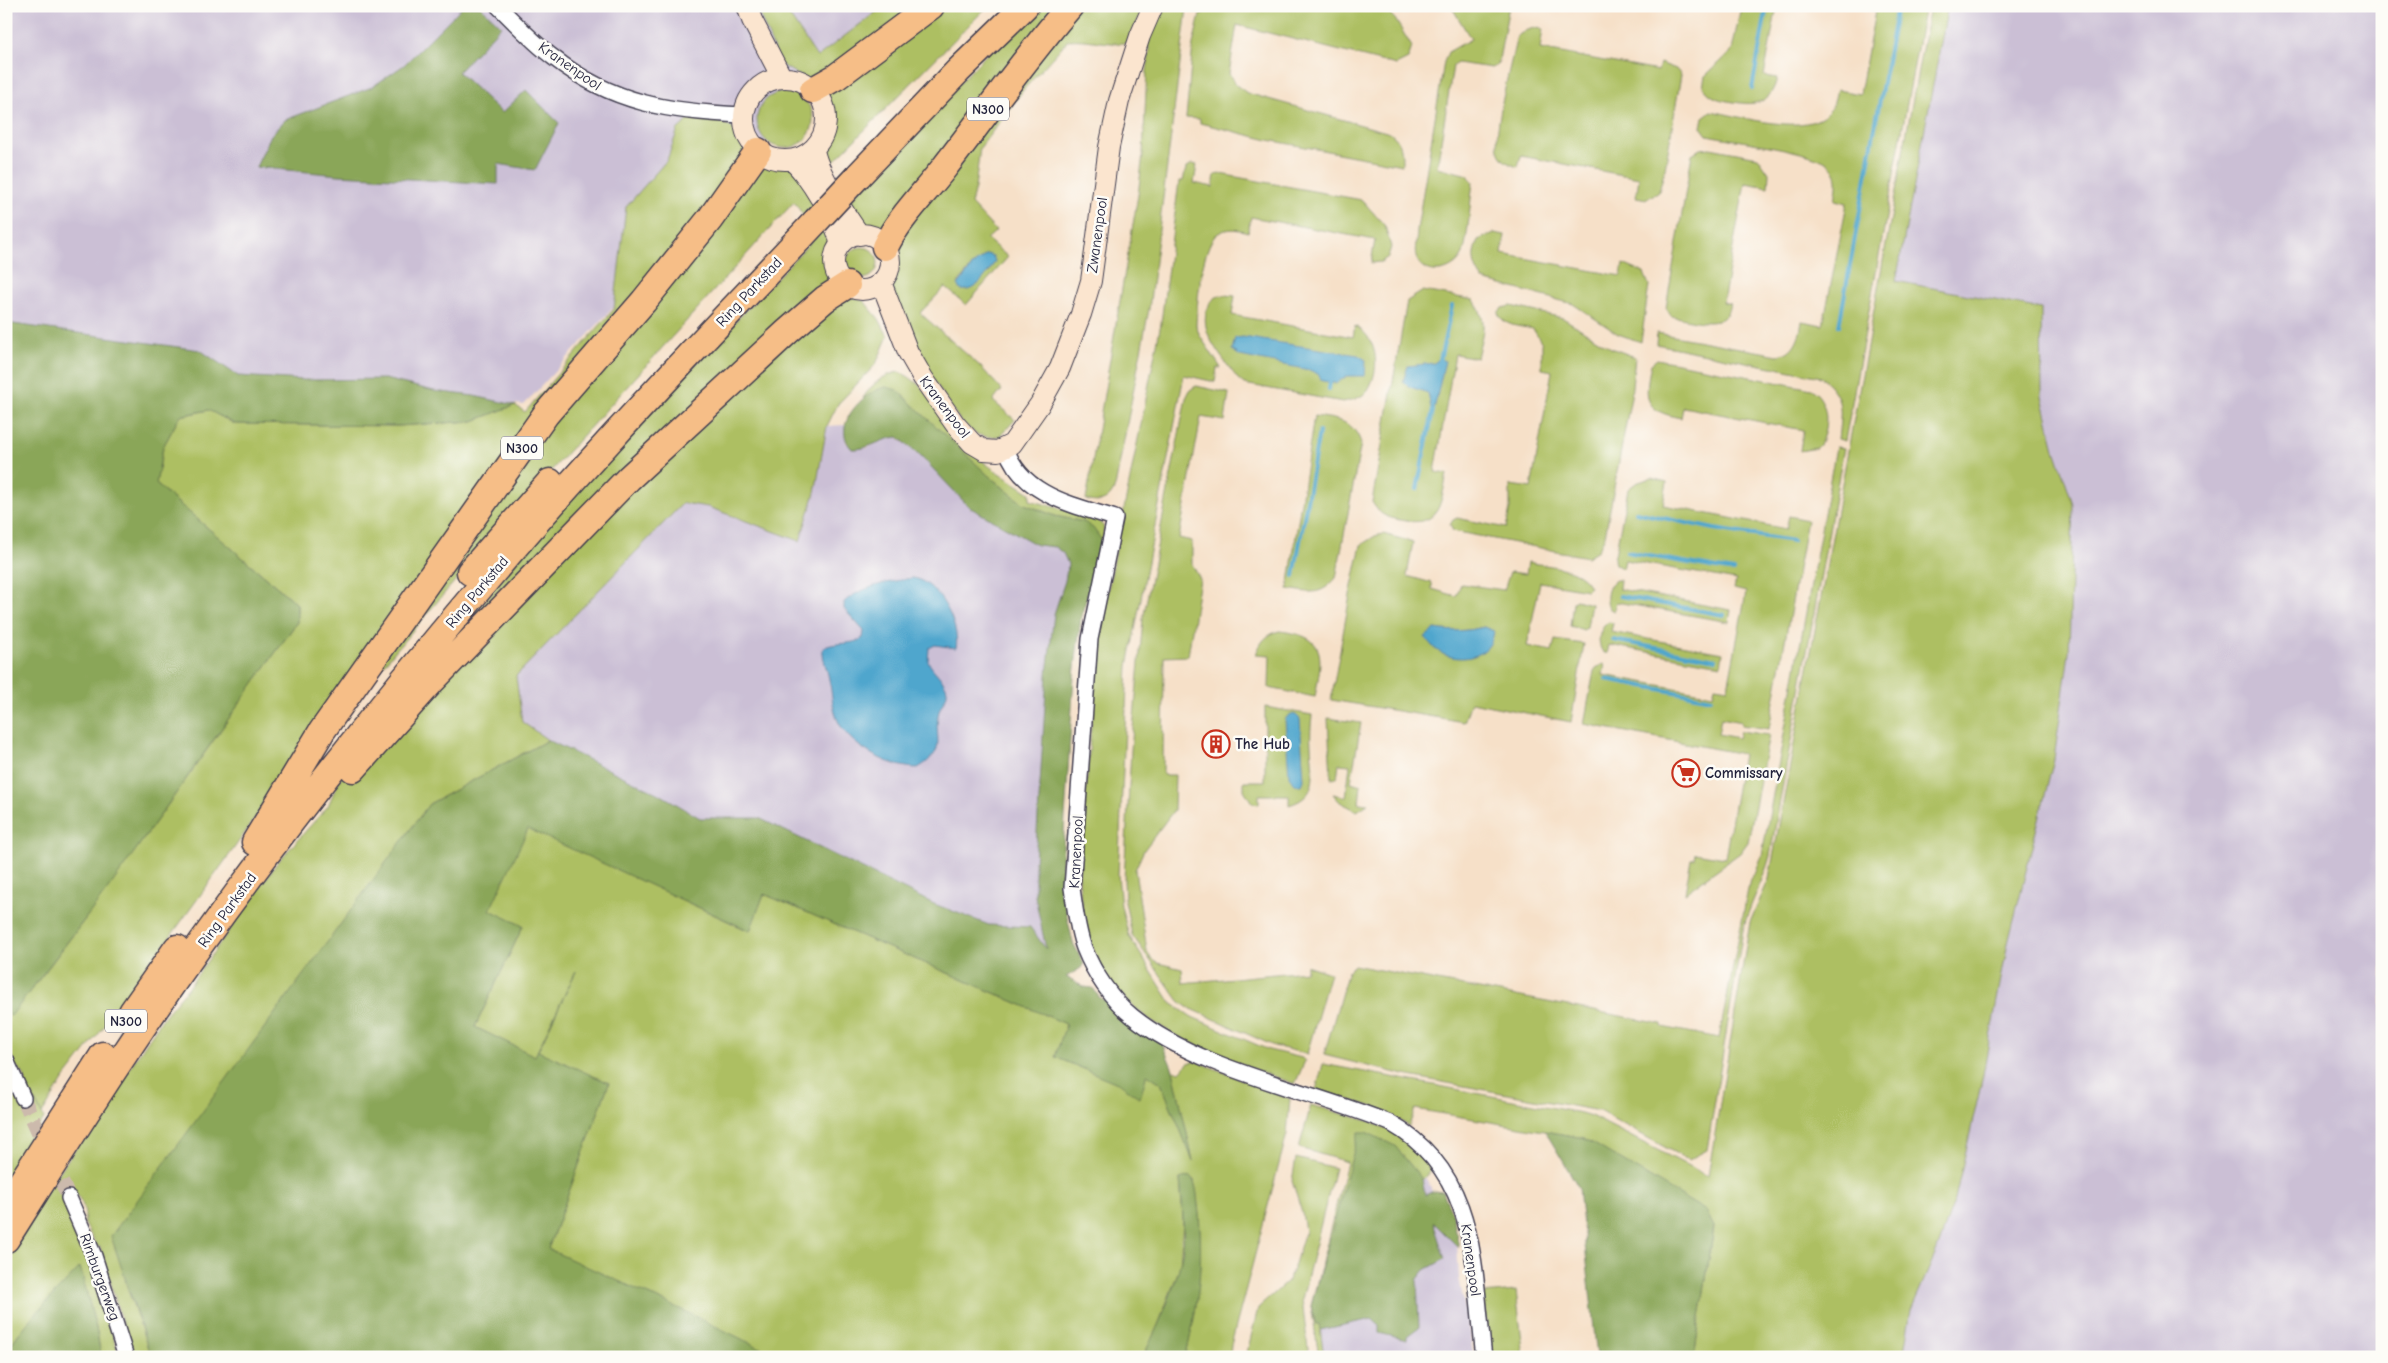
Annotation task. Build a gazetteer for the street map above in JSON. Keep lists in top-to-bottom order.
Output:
{
  "streets": {
    "highway": ["N300", "Ring Parkstad"],
    "main road": ["Kranenpool", "Zwanenpool"],
    "street": ["Rimburgerweg"]
  },
  "crossings": [
    ["Kranenpool", "N300"],
    ["Kranenpool", "Zwanenpool"],
    ["N300", "Ring Parkstad"]
  ],
  "places": {
    "building": ["The Hub"],
    "supermarket": ["Commissary"]
  }
}
